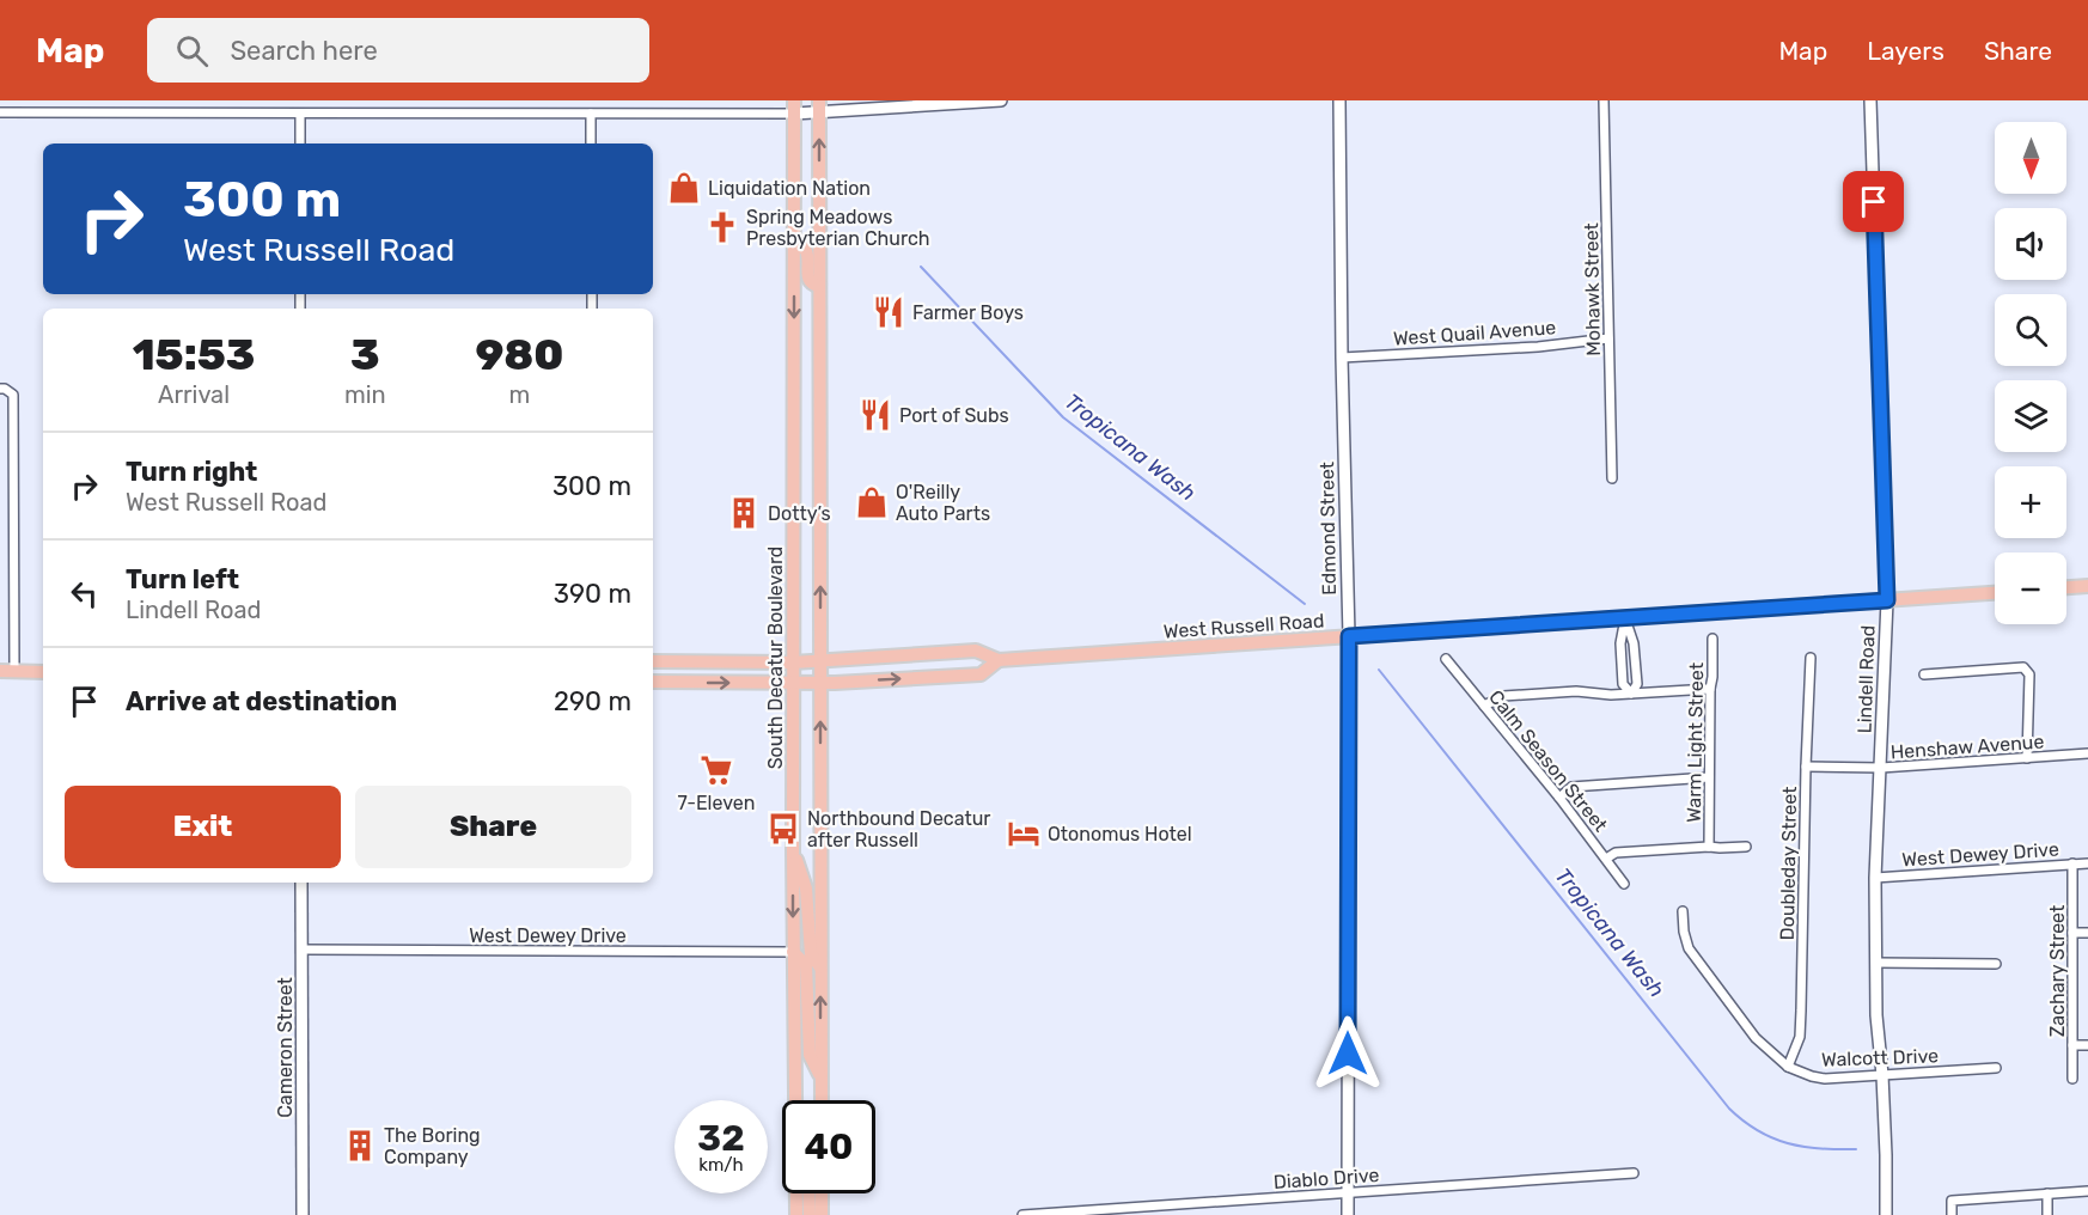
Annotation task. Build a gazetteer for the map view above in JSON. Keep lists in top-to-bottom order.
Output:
{
  "streets": {
    "main road": ["West Russell Road", "South Decatur Boulevard"],
    "street": [
      "Mohawk Street",
      "West Quail Avenue",
      "Edmond Street",
      "Lindell Road",
      "Warm Light Street",
      "Henshaw Avenue",
      "Calm Season Street",
      "West Dewey Drive",
      "Doubleday Street",
      "Zachary Street",
      "Cameron Street",
      "Walcott Drive",
      "Diablo Drive"
    ]
  },
  "crossings": [
    ["Mohawk Street", "West Quail Avenue"],
    ["West Quail Avenue", "Edmond Street"],
    ["Edmond Street", "West Russell Road"],
    ["Edmond Street", "Diablo Drive"],
    ["West Russell Road", "South Decatur Boulevard"],
    ["West Russell Road", "Lindell Road"],
    ["South Decatur Boulevard", "West Dewey Drive"],
    ["Lindell Road", "Henshaw Avenue"],
    ["Lindell Road", "West Dewey Drive"],
    ["Lindell Road", "Walcott Drive"],
    ["Henshaw Avenue", "Doubleday Street"],
    ["West Dewey Drive", "Zachary Street"],
    ["West Dewey Drive", "Cameron Street"],
    ["Doubleday Street", "Walcott Drive"]
  ],
  "water": ["Tropicana Wash"],
  "places": {
    "shop": ["Liquidation Nation", "O'Reilly Auto Parts"],
    "church": ["Spring Meadows Presbyterian Church"],
    "restaurant": ["Farmer Boys", "Port of Subs"],
    "building": ["Dotty’s", "The Boring Company"],
    "supermarket": ["7-Eleven"],
    "bus stop": ["Northbound Decatur after Russell"],
    "hotel": ["Otonomus Hotel"]
  },
  "north": "bottom",
  "page": {
    "header": "Map",
    "search": "Search here",
    "nav": ["Map", "Layers", "Share"],
    "map_buttons": ["+", "−"],
    "turn": ["300 m", "West Russell Road"],
    "eta": [
      "15:53",
      "Arrival",
      "3",
      "min",
      "980",
      "m"
    ],
    "list": [
      {
        "name": "Turn right",
        "note": "West Russell Road",
        "value": "300 m"
      },
      {
        "name": "Turn left",
        "note": "Lindell Road",
        "value": "390 m"
      },
      {
        "name": "Arrive at destination",
        "value": "290 m"
      }
    ],
    "buttons": ["Exit", "Share"],
    "speed": "32 km/h",
    "limit": "40"
  }
}
